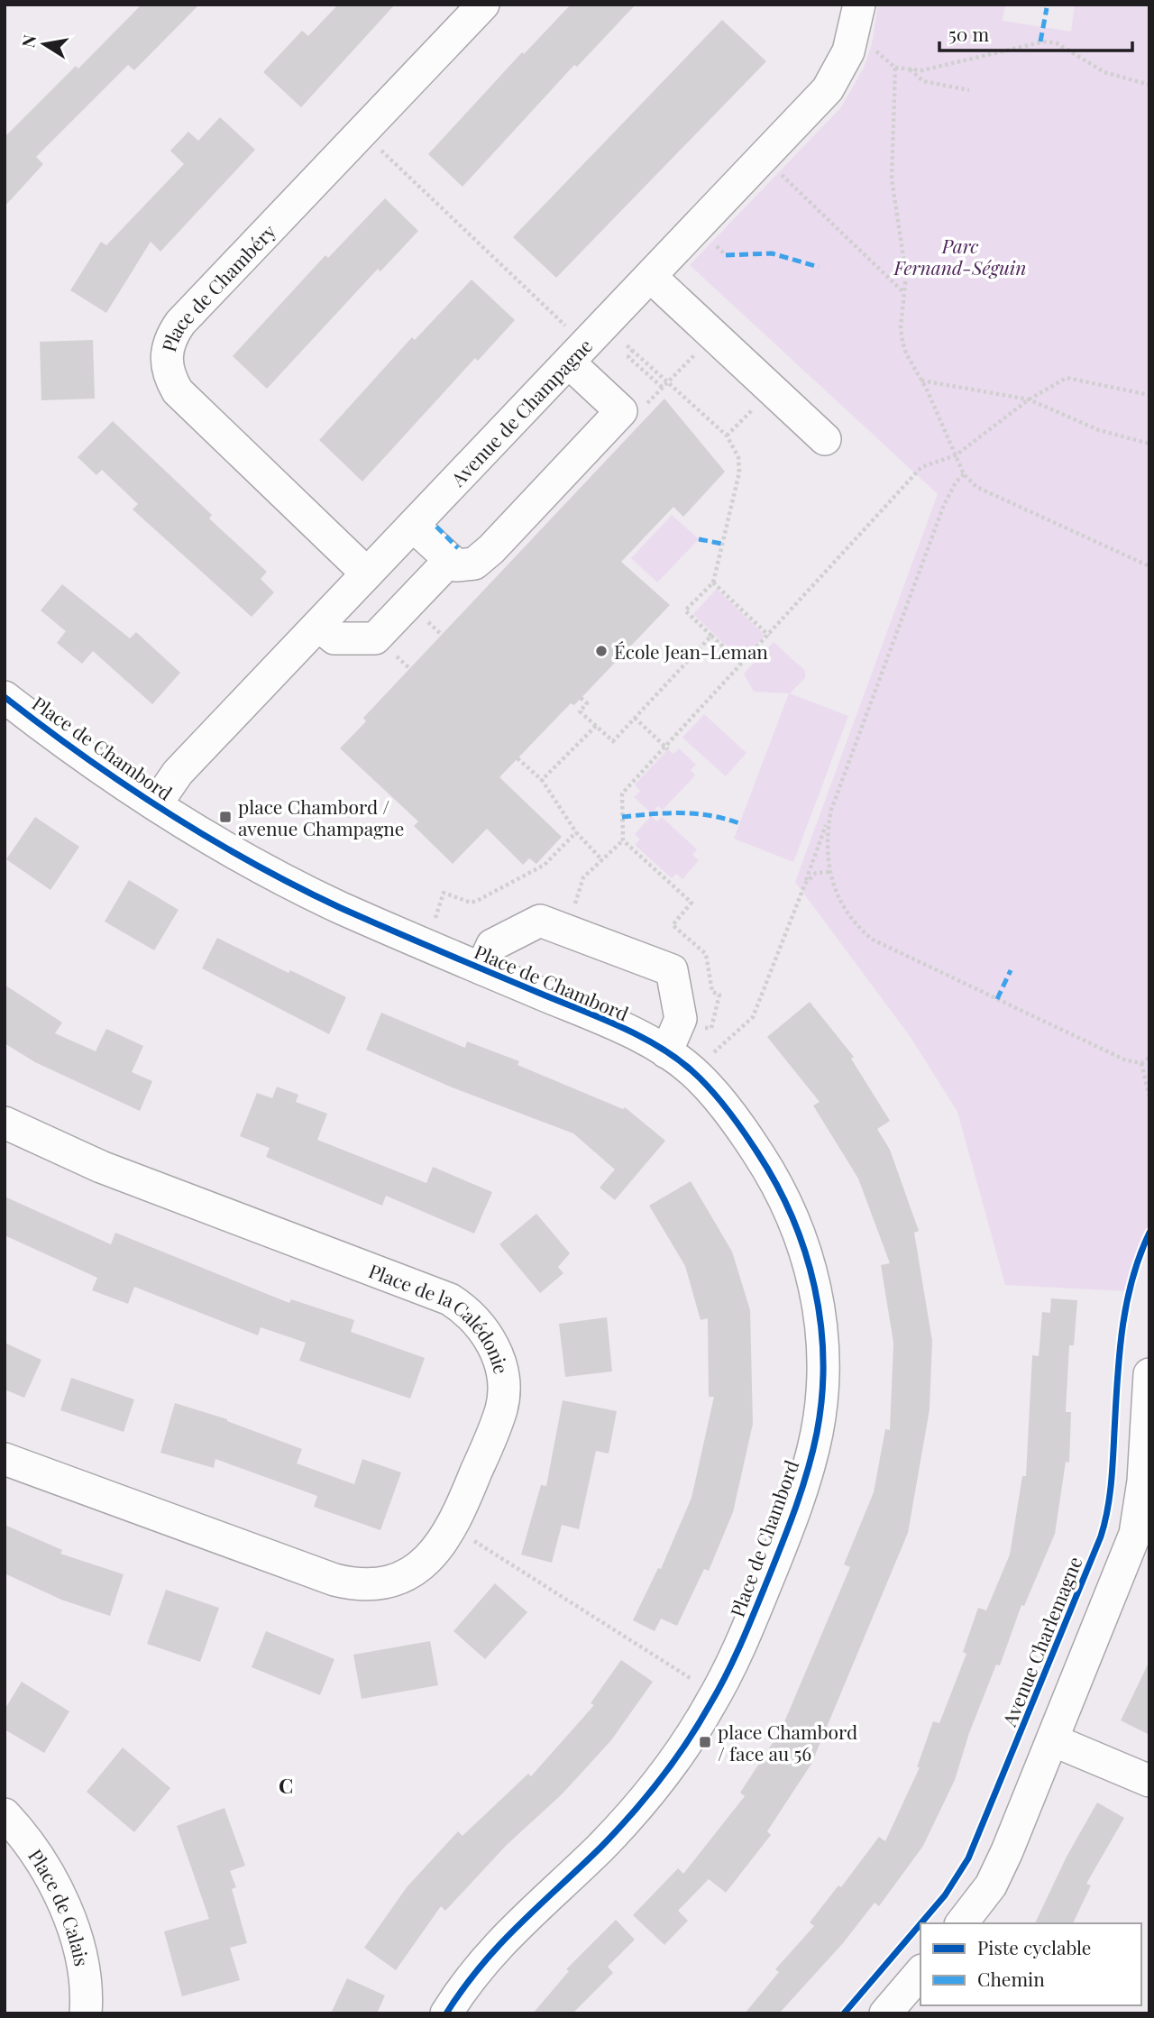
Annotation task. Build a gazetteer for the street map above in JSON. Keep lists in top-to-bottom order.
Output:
{
  "streets": {
    "street": [
      "Place de Chambéry",
      "Avenue de Champagne",
      "Place de Chambord",
      "Place de la Calédonie",
      "Place de Calais"
    ],
    "cycle path": ["Avenue Charlemagne"]
  },
  "crossings": [
    ["Place de Chambéry", "Avenue de Champagne"],
    ["Avenue de Champagne", "Place de Chambord"]
  ],
  "districts": ["C"],
  "parks": ["Parc Fernand-Séguin"],
  "places": {
    "other": ["École Jean-Leman"],
    "transit": ["place Chambord / avenue Champagne", "place Chambord / face au 56"]
  },
  "legend": ["Piste cyclable", "Chemin"],
  "scale_bar": "50 m",
  "north": "left"
}
